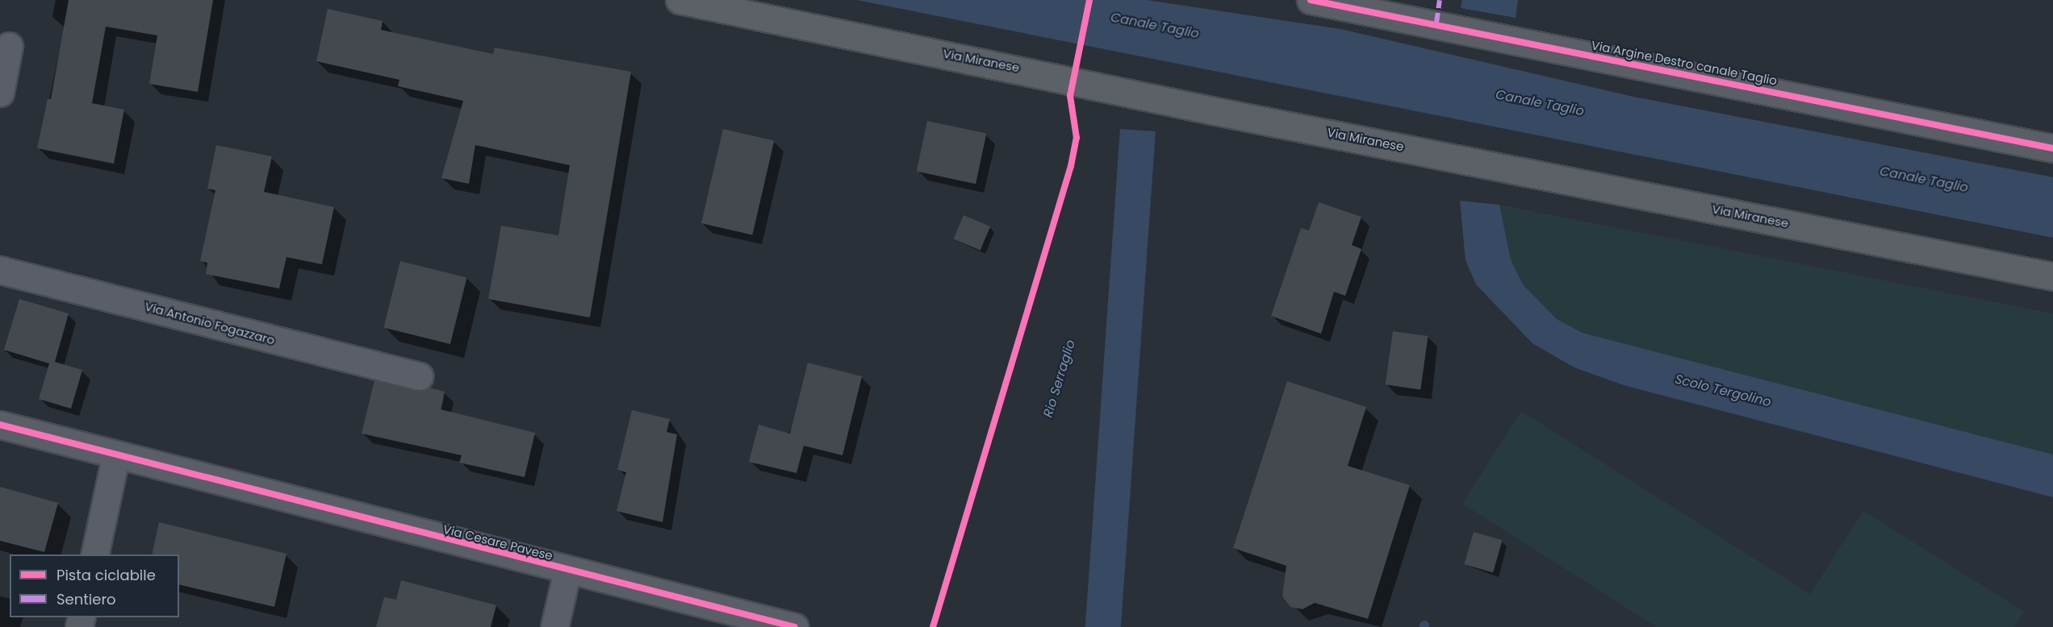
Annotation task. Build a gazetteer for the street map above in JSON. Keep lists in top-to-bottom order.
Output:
{
  "streets": {
    "main road": ["Via Miranese"],
    "street": ["Via Argine Destro canale Taglio", "Via Antonio Fogazzaro", "Via Cesare Pavese"]
  },
  "water": ["Canale Taglio", "Rio Serraglio", "Scolo Tergolino"],
  "legend": ["Pista ciclabile", "Sentiero"]
}
